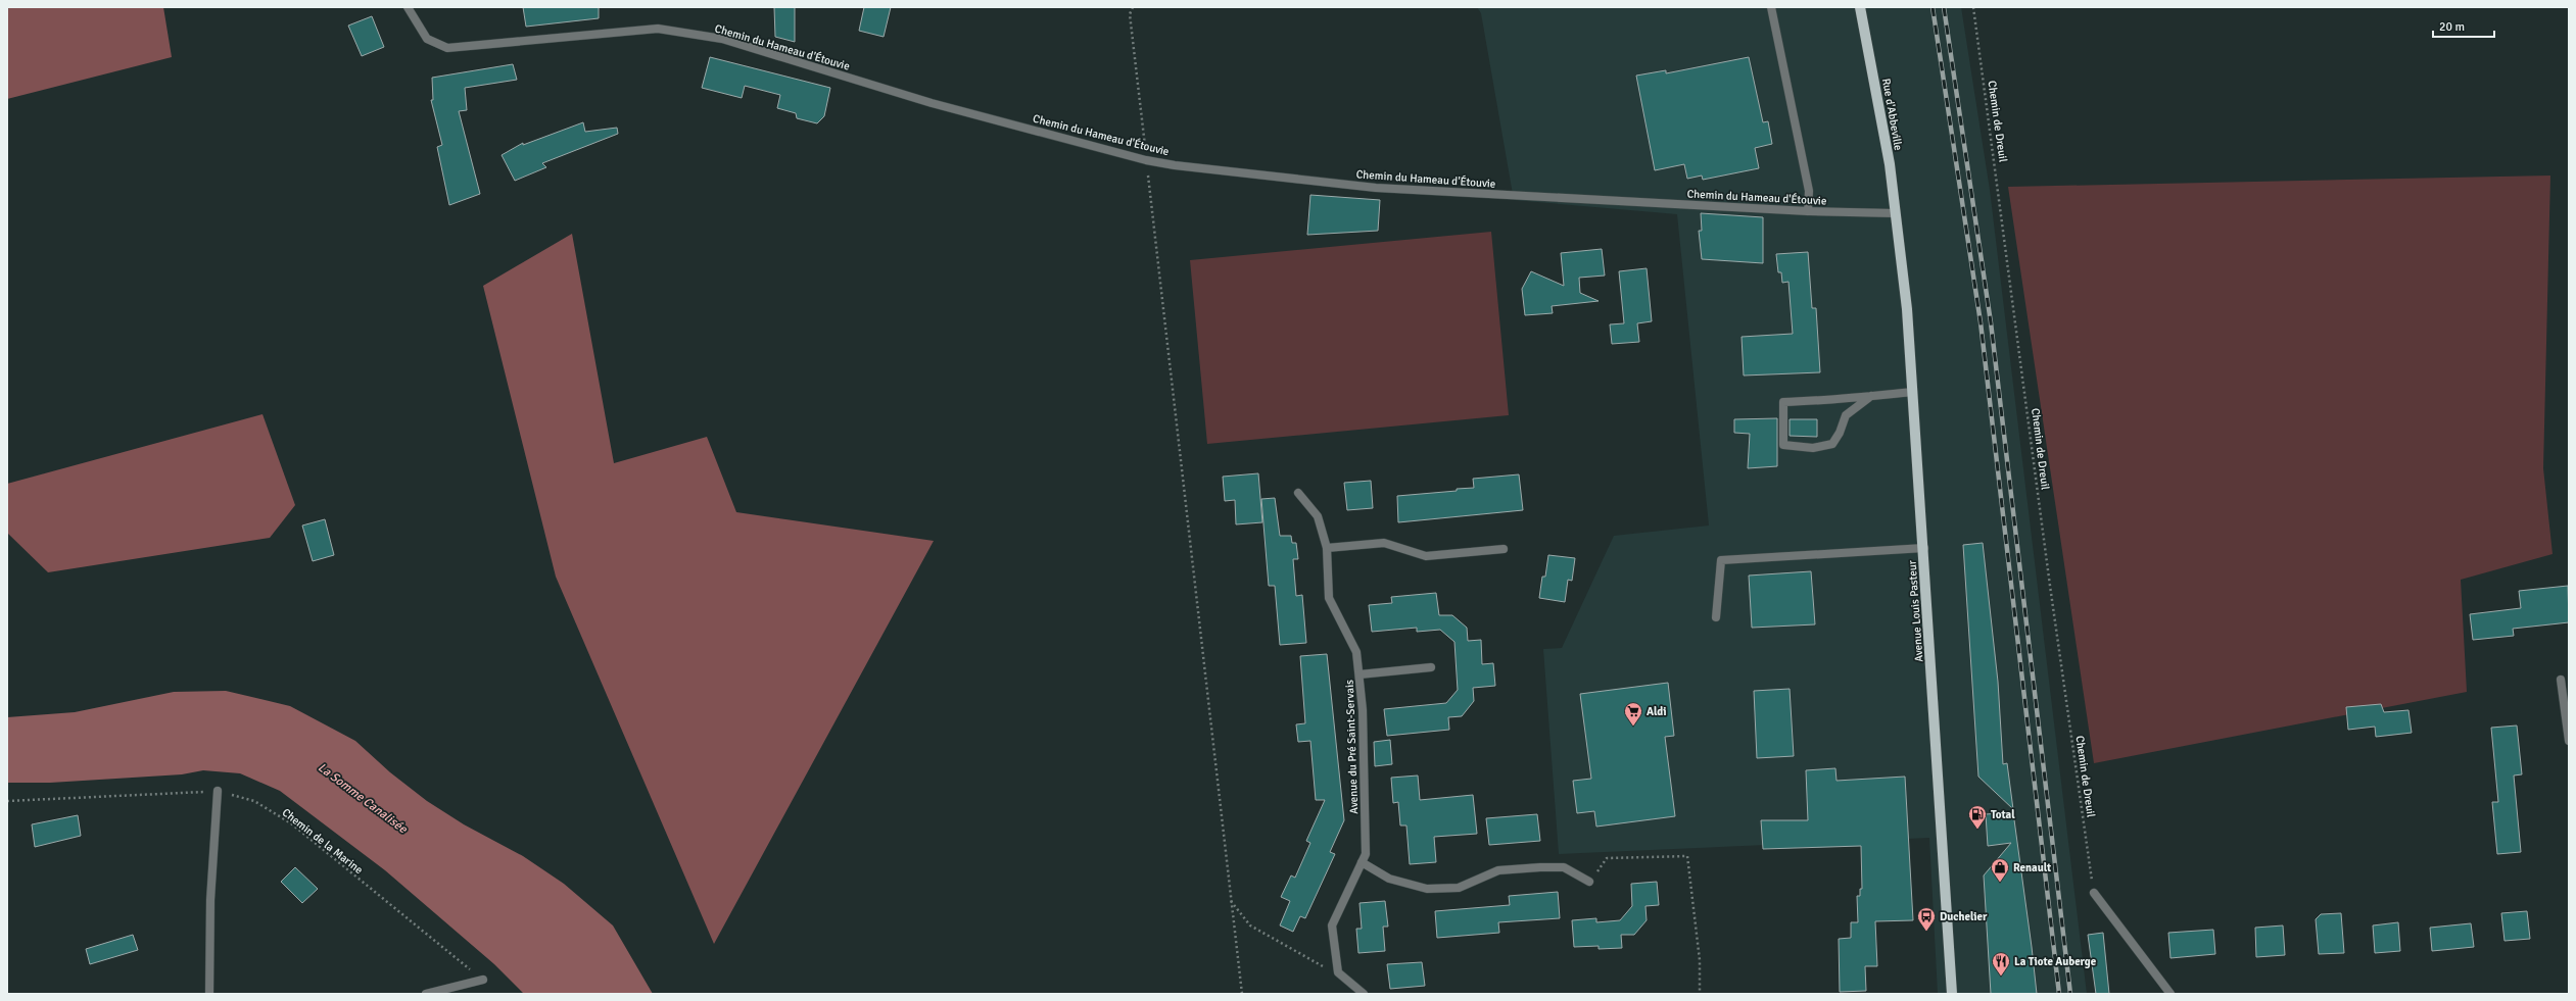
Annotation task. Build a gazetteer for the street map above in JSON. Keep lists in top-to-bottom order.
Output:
{
  "streets": {
    "main road": ["Rue d'Abbeville", "Avenue Louis Pasteur"],
    "street": ["Chemin du Hameau d'Étouvie", "Avenue du Pré Saint-Servais"],
    "path": ["Chemin de Dreuil", "Chemin de la Marine"]
  },
  "crossings": [
    ["Chemin du Hameau d'Étouvie", "Rue d'Abbeville"],
    ["Rue d'Abbeville", "Avenue Louis Pasteur"]
  ],
  "water": ["La Somme Canalisée"],
  "places": {
    "supermarket": ["Aldi"],
    "fuel station": ["Total"],
    "shop": ["Renault"],
    "bus stop": ["Duchelier"],
    "restaurant": ["La Tiote Auberge"]
  },
  "scale_bar": "20 m"
}
